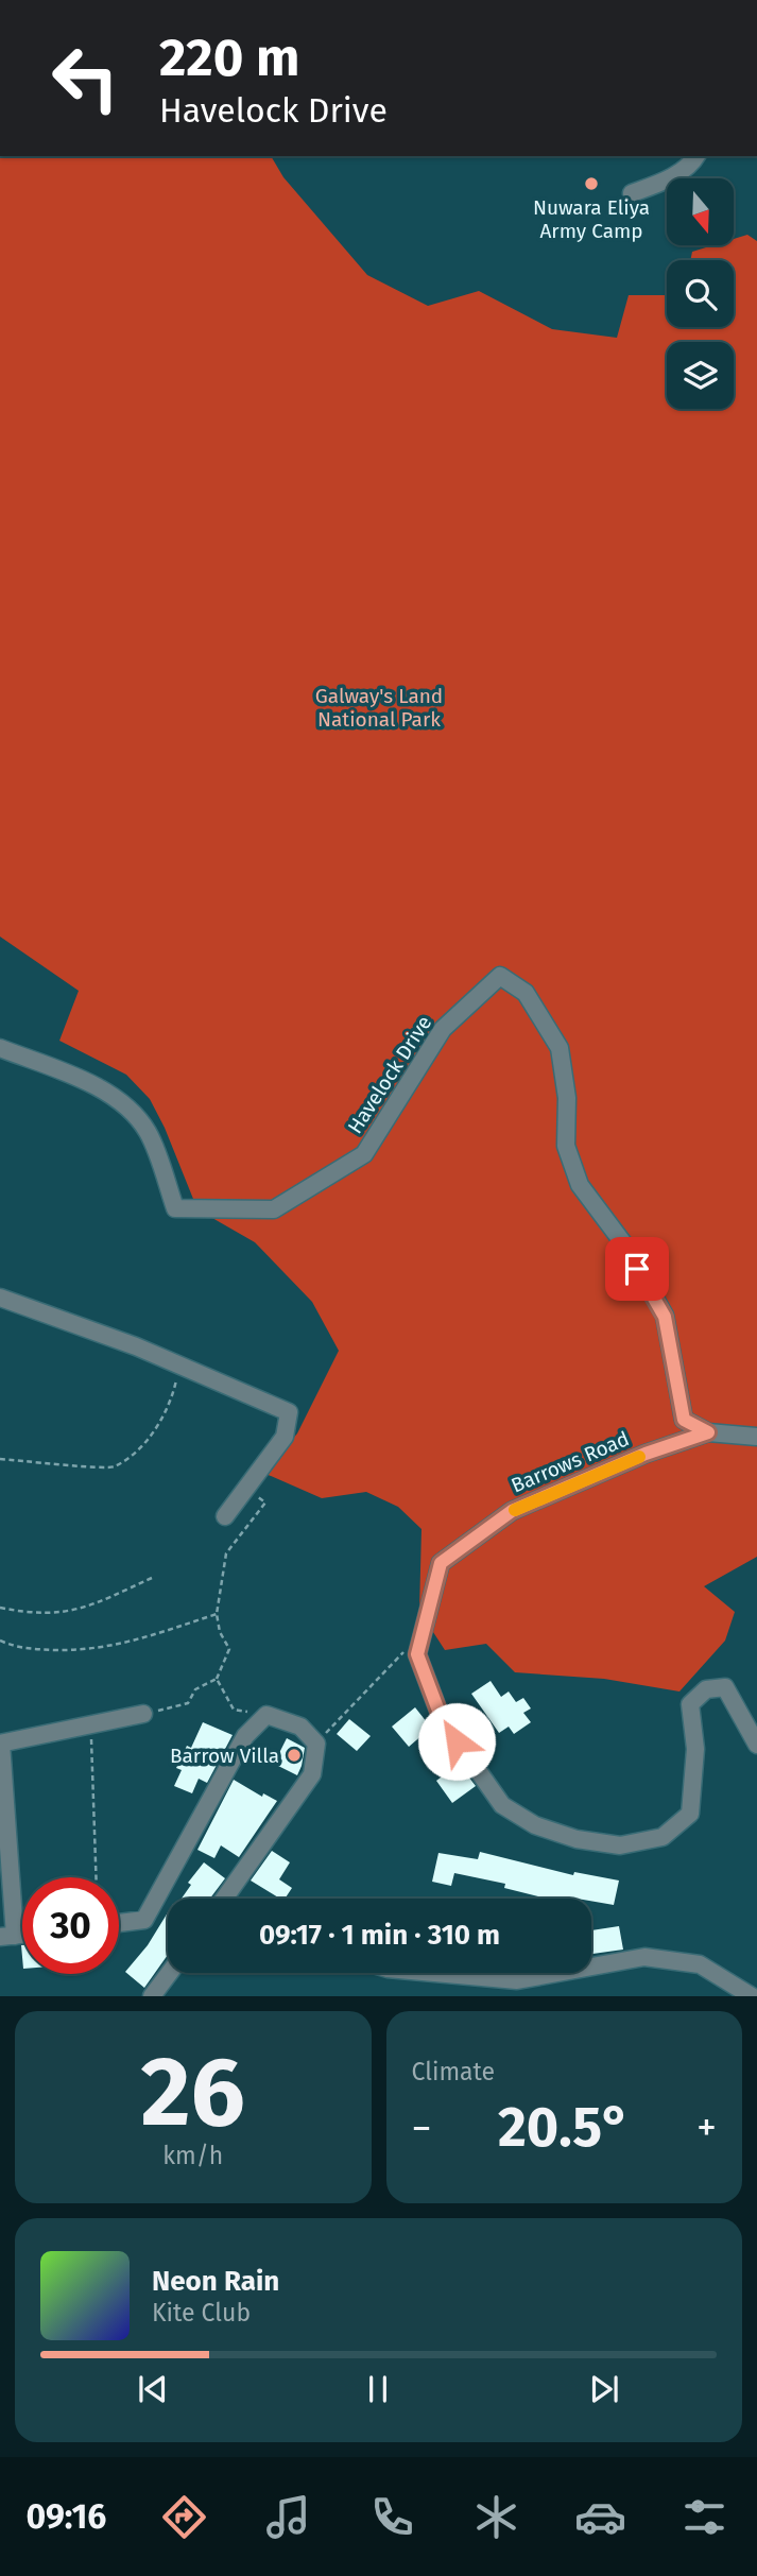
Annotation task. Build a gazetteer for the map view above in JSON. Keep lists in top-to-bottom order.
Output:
{
  "streets": {
    "street": ["Havelock Drive", "Barrows Road"]
  },
  "crossings": [
    ["Havelock Drive", "Barrows Road"]
  ],
  "parks": ["Galway's Land National Park"],
  "places": ["Nuwara Eliya Army Camp", "Barrow Villa"],
  "north": "bottom",
  "page": {
    "turn": ["220 m", "Havelock Drive"],
    "limit": "30",
    "trip": "09:17 · 1 min · 310 m",
    "tile": [
      ["26", "km/h"],
      "Climate"
    ],
    "heat": ["−", "20.5°", "+"],
    "song": ["Neon Rain", "Kite Club"],
    "tabs": "09:16"
  }
}
